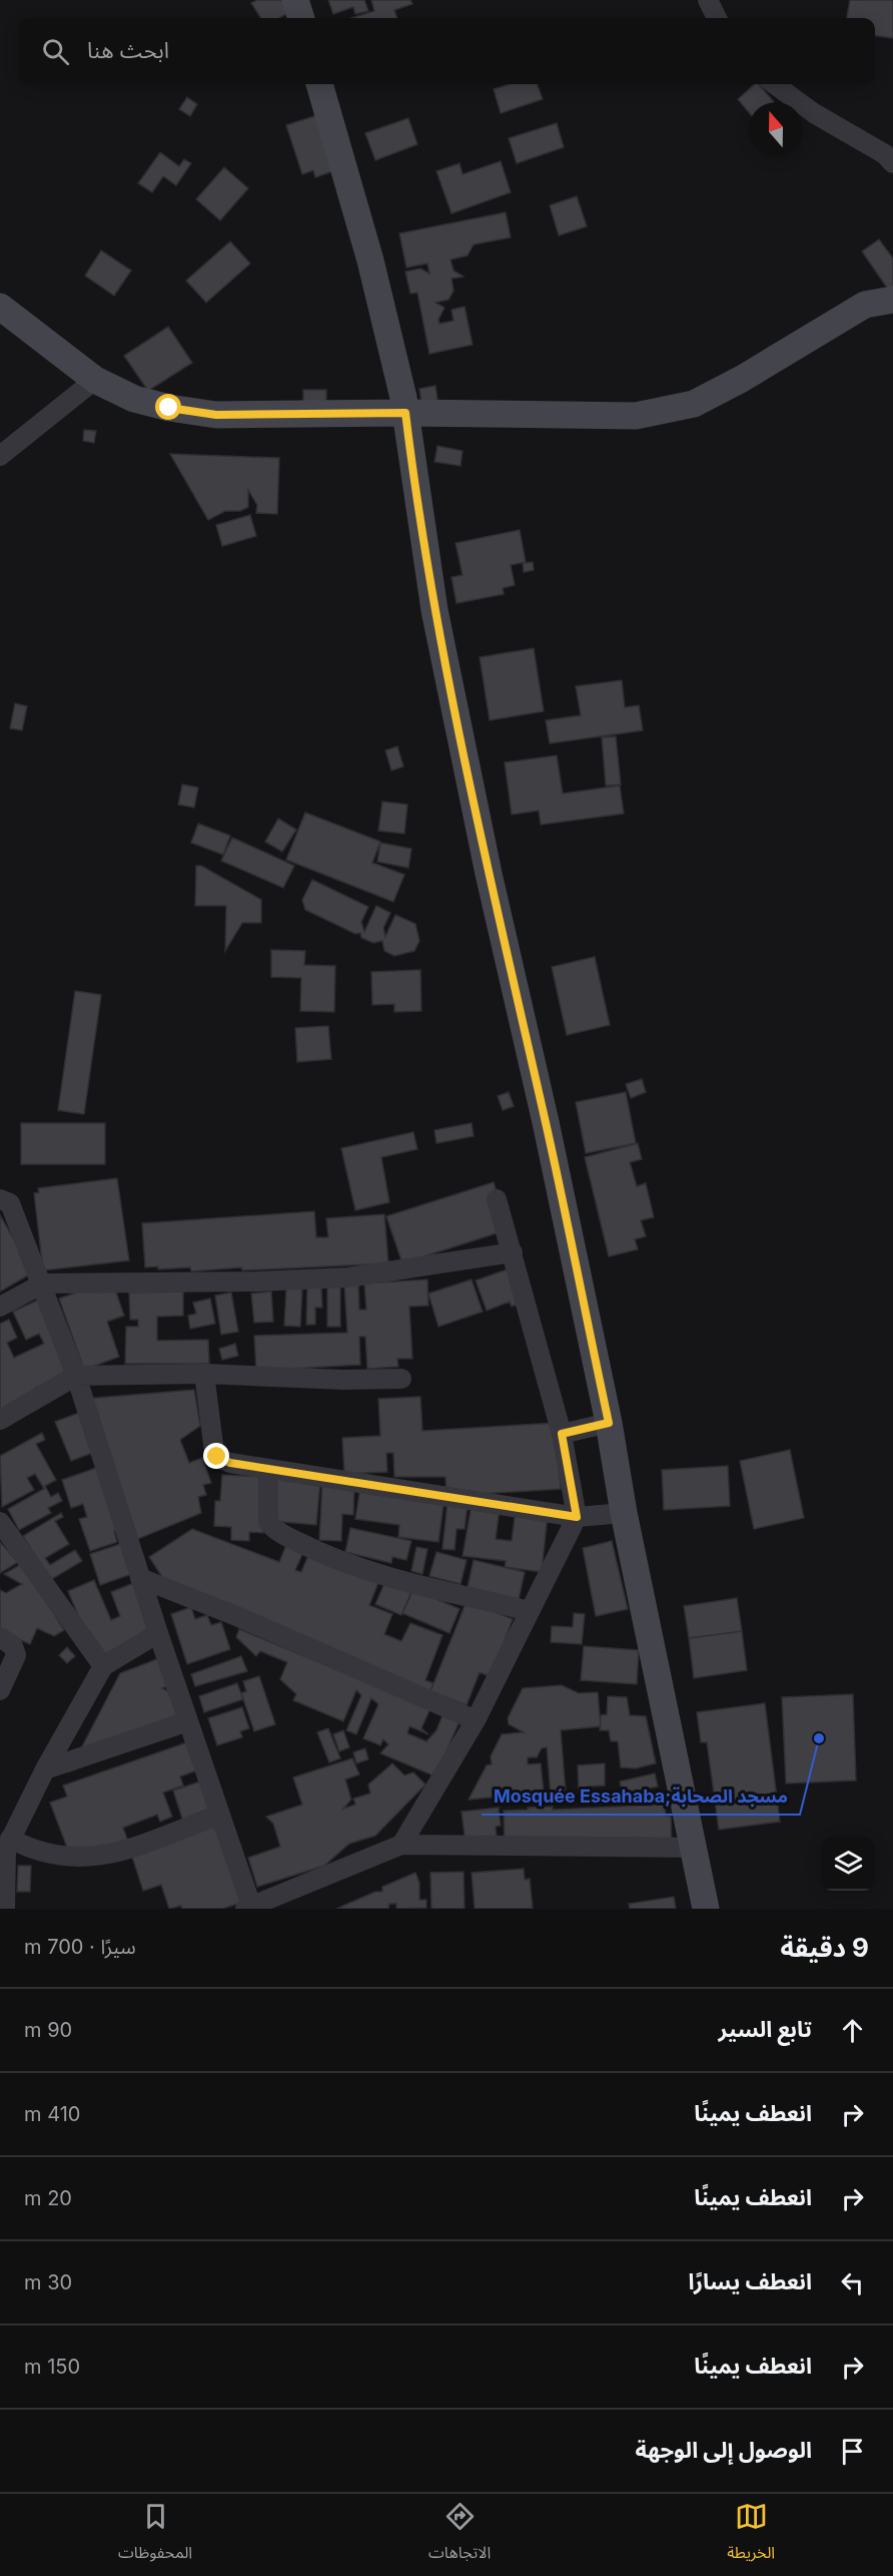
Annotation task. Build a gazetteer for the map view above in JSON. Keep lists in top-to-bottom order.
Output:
{
  "places": ["Mosquée Essahaba;مسجد الصحابة"],
  "north": "top",
  "page": {
    "search": "ابحث هنا",
    "heading": ["9 دقيقة", "سيرًا · 700 m"],
    "list": [
      ["تابع السير", "90 m"],
      ["انعطف يمينًا", "410 m"],
      ["انعطف يمينًا", "20 m"],
      ["انعطف يسارًا", "30 m"],
      ["انعطف يمينًا", "150 m"],
      "الوصول إلى الوجهة"
    ],
    "nav": ["الخريطة", "الاتجاهات", "المحفوظات"]
  }
}
